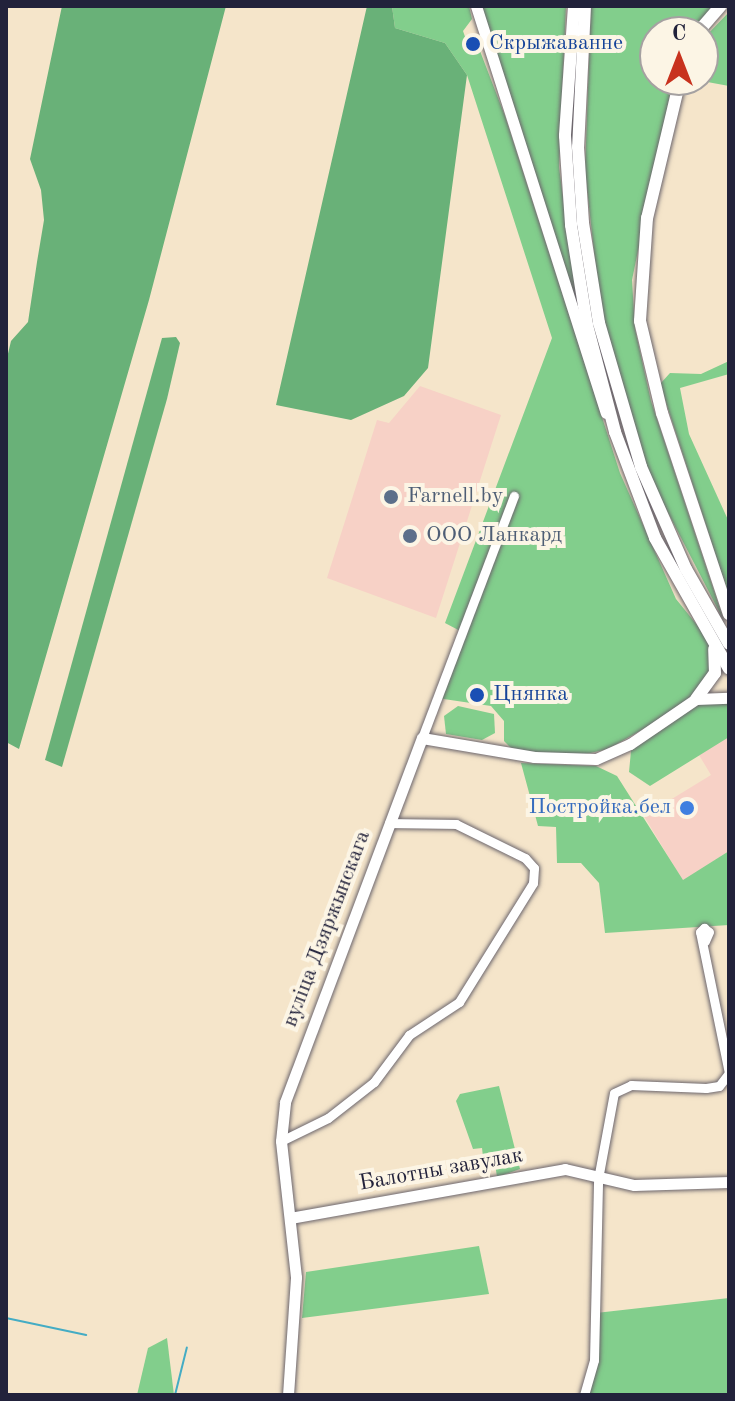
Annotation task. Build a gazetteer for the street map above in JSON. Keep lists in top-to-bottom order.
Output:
{
  "streets": {
    "main road": ["вуліца Дзяржынскага", "Балотны завулак"]
  },
  "crossings": [
    ["вуліца Дзяржынскага", "Балотны завулак"]
  ],
  "places": [
    "Скрыжаванне",
    "Farnell.by",
    "ООО Ланкард",
    "Цнянка",
    "Постройка.бел"
  ],
  "north": "top"
}
